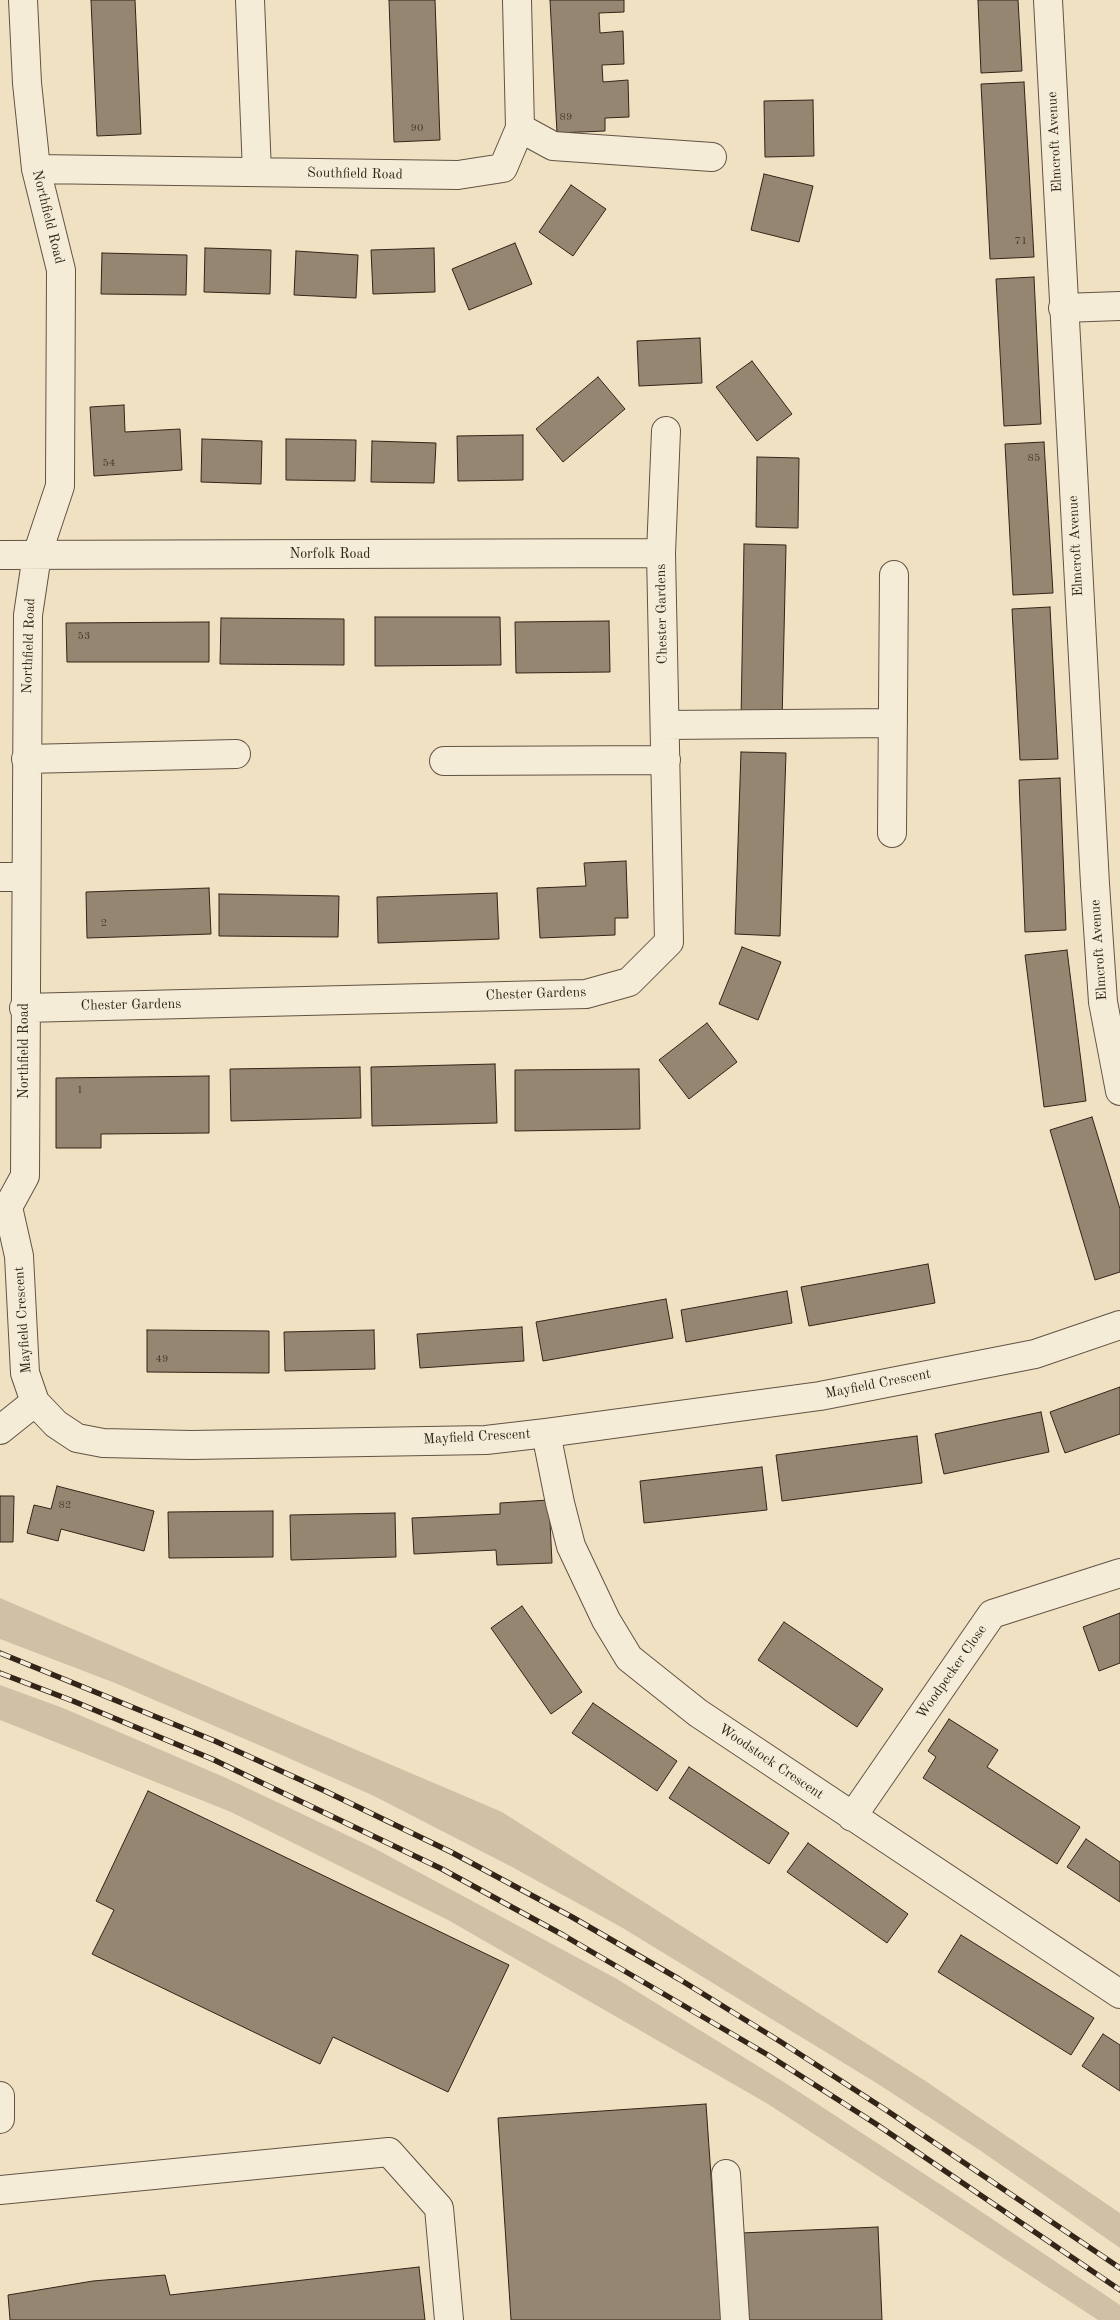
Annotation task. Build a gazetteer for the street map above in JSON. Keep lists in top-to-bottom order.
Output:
{
  "streets": {
    "street": [
      "Elmcroft Avenue",
      "Southfield Road",
      "Northfield Road",
      "Norfolk Road",
      "Chester Gardens",
      "Mayfield Crescent",
      "Woodpecker Close",
      "Woodstock Crescent"
    ]
  },
  "crossings": [
    ["Southfield Road", "Northfield Road"],
    ["Northfield Road", "Norfolk Road"],
    ["Northfield Road", "Chester Gardens"],
    ["Northfield Road", "Mayfield Crescent"],
    ["Norfolk Road", "Chester Gardens"],
    ["Mayfield Crescent", "Woodstock Crescent"],
    ["Woodpecker Close", "Woodstock Crescent"]
  ],
  "house_numbers": [
    "89",
    "90",
    "71",
    "85",
    "54",
    "53",
    "2",
    "1",
    "49",
    "82"
  ]
}
